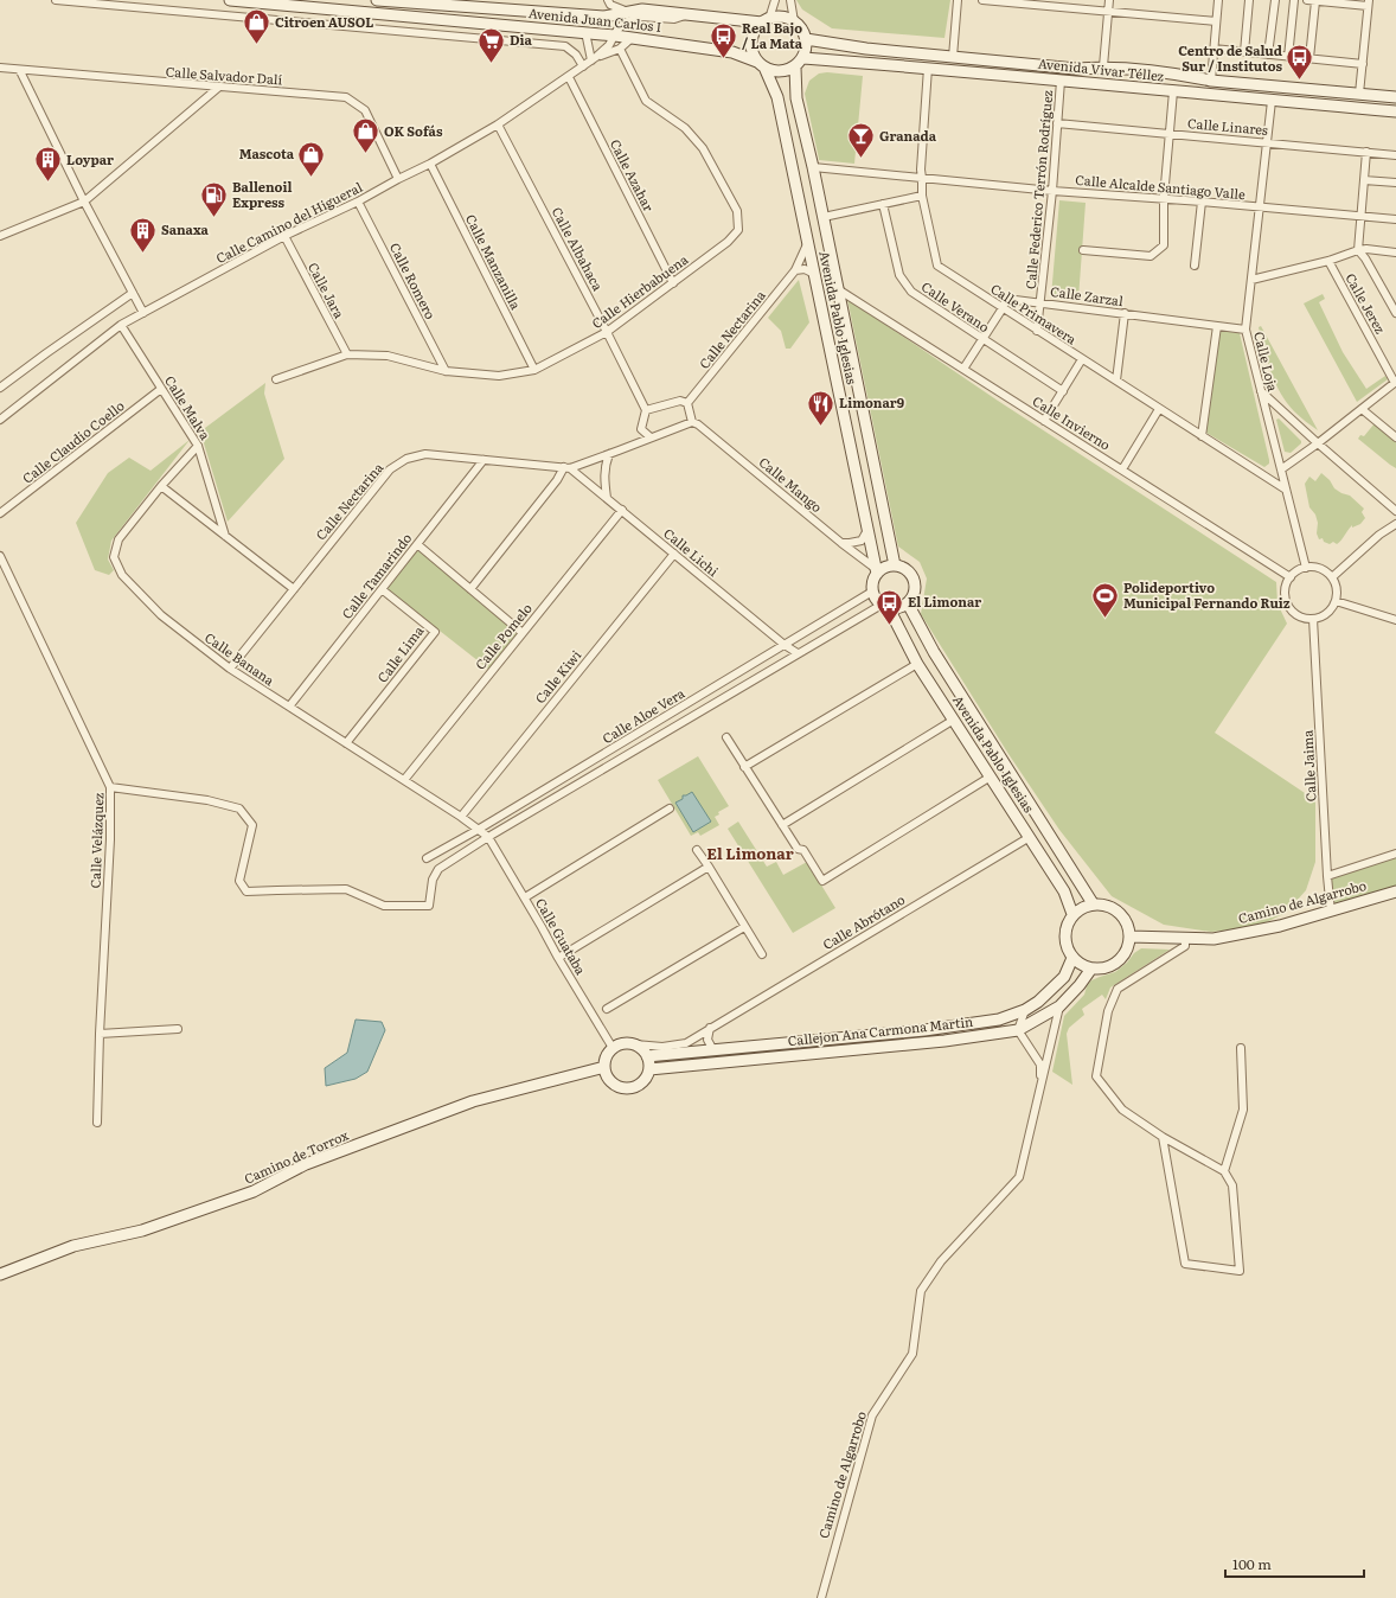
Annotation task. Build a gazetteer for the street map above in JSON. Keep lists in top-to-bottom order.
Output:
{
  "streets": {
    "street": [
      "Avenida Juan Carlos I",
      "Avenida Vivar Téllez",
      "Calle Salvador Dalí",
      "Calle Linares",
      "Calle Azahar",
      "Calle Alcalde Santiago Valle",
      "Calle Federico Terrón Rodríguez",
      "Calle Camino del Higueral",
      "Calle Albahaca",
      "Calle Manzanilla",
      "Calle Romero",
      "Calle Jara",
      "Calle Hierbabuena",
      "Calle Zarzal",
      "Calle Jerez",
      "Calle Verano",
      "Calle Primavera",
      "Avenida Pablo Iglesias",
      "Calle Nectarina",
      "Calle Loja",
      "Calle Malva",
      "Calle Invierno",
      "Calle Claudio Coello",
      "Calle Mango",
      "Calle Lichi",
      "Calle Tamarindo",
      "Calle Pomelo",
      "Calle Lima",
      "Calle Banana",
      "Calle Kiwi",
      "Calle Aloe Vera",
      "Calle Jaima",
      "Calle Velázquez",
      "Camino de Algarrobo",
      "Calle Abrótano",
      "Calle Guataba",
      "Callejon Ana Carmona Martin",
      "Camino de Torrox"
    ]
  },
  "crossings": [
    ["Avenida Juan Carlos I", "Avenida Vivar Téllez"],
    ["Avenida Juan Carlos I", "Calle Camino del Higueral"],
    ["Avenida Juan Carlos I", "Avenida Pablo Iglesias"],
    ["Avenida Vivar Téllez", "Calle Federico Terrón Rodríguez"],
    ["Avenida Vivar Téllez", "Calle Primavera"],
    ["Avenida Vivar Téllez", "Avenida Pablo Iglesias"],
    ["Avenida Vivar Téllez", "Calle Loja"],
    ["Calle Salvador Dalí", "Calle Camino del Higueral"],
    ["Calle Linares", "Calle Federico Terrón Rodríguez"],
    ["Calle Linares", "Calle Loja"],
    ["Calle Azahar", "Calle Camino del Higueral"],
    ["Calle Azahar", "Calle Hierbabuena"],
    ["Calle Alcalde Santiago Valle", "Calle Federico Terrón Rodríguez"],
    ["Calle Alcalde Santiago Valle", "Calle Primavera"],
    ["Calle Alcalde Santiago Valle", "Avenida Pablo Iglesias"],
    ["Calle Alcalde Santiago Valle", "Calle Loja"],
    ["Calle Federico Terrón Rodríguez", "Calle Zarzal"],
    ["Calle Federico Terrón Rodríguez", "Calle Primavera"],
    ["Calle Camino del Higueral", "Calle Albahaca"],
    ["Calle Camino del Higueral", "Calle Manzanilla"],
    ["Calle Camino del Higueral", "Calle Romero"],
    ["Calle Camino del Higueral", "Calle Jara"],
    ["Calle Camino del Higueral", "Calle Hierbabuena"],
    ["Calle Camino del Higueral", "Calle Malva"],
    ["Calle Albahaca", "Calle Hierbabuena"],
    ["Calle Manzanilla", "Calle Hierbabuena"],
    ["Calle Romero", "Calle Hierbabuena"],
    ["Calle Jara", "Calle Hierbabuena"],
    ["Calle Zarzal", "Calle Primavera"],
    ["Calle Zarzal", "Calle Loja"],
    ["Calle Primavera", "Calle Loja"],
    ["Avenida Pablo Iglesias", "Calle Nectarina"],
    ["Avenida Pablo Iglesias", "Calle Invierno"],
    ["Avenida Pablo Iglesias", "Calle Mango"],
    ["Avenida Pablo Iglesias", "Calle Aloe Vera"],
    ["Avenida Pablo Iglesias", "Camino de Algarrobo"],
    ["Avenida Pablo Iglesias", "Calle Abrótano"],
    ["Avenida Pablo Iglesias", "Callejon Ana Carmona Martin"],
    ["Calle Nectarina", "Calle Mango"],
    ["Calle Nectarina", "Calle Lichi"],
    ["Calle Nectarina", "Calle Tamarindo"],
    ["Calle Nectarina", "Calle Banana"],
    ["Calle Loja", "Calle Invierno"],
    ["Calle Loja", "Calle Jaima"],
    ["Calle Malva", "Calle Claudio Coello"],
    ["Calle Malva", "Calle Banana"],
    ["Calle Invierno", "Calle Jaima"],
    ["Calle Mango", "Calle Aloe Vera"],
    ["Calle Lichi", "Calle Pomelo"],
    ["Calle Lichi", "Calle Kiwi"],
    ["Calle Lichi", "Calle Aloe Vera"],
    ["Calle Tamarindo", "Calle Lima"],
    ["Calle Tamarindo", "Calle Banana"],
    ["Calle Pomelo", "Calle Banana"],
    ["Calle Lima", "Calle Banana"],
    ["Calle Banana", "Calle Kiwi"],
    ["Calle Banana", "Calle Aloe Vera"],
    ["Calle Banana", "Calle Guataba"],
    ["Calle Aloe Vera", "Calle Velázquez"],
    ["Calle Aloe Vera", "Calle Guataba"],
    ["Calle Jaima", "Camino de Algarrobo"],
    ["Camino de Algarrobo", "Callejon Ana Carmona Martin"],
    ["Calle Abrótano", "Calle Guataba"],
    ["Calle Abrótano", "Callejon Ana Carmona Martin"],
    ["Calle Abrótano", "Camino de Torrox"],
    ["Calle Guataba", "Callejon Ana Carmona Martin"],
    ["Calle Guataba", "Camino de Torrox"],
    ["Callejon Ana Carmona Martin", "Camino de Torrox"]
  ],
  "districts": ["El Limonar"],
  "places": {
    "shop": ["Citroen AUSOL", "OK Sofás", "Mascota"],
    "bus stop": ["Real Bajo / La Mata", "Centro de Salud Sur / Institutos", "El Limonar"],
    "supermarket": ["Dia"],
    "bar": ["Granada"],
    "building": ["Loypar", "Sanaxa"],
    "fuel station": ["Ballenoil Express"],
    "restaurant": ["Limonar9"],
    "sports": ["Polideportivo Municipal Fernando Ruiz"]
  },
  "scale_bar": "100 m"
}
